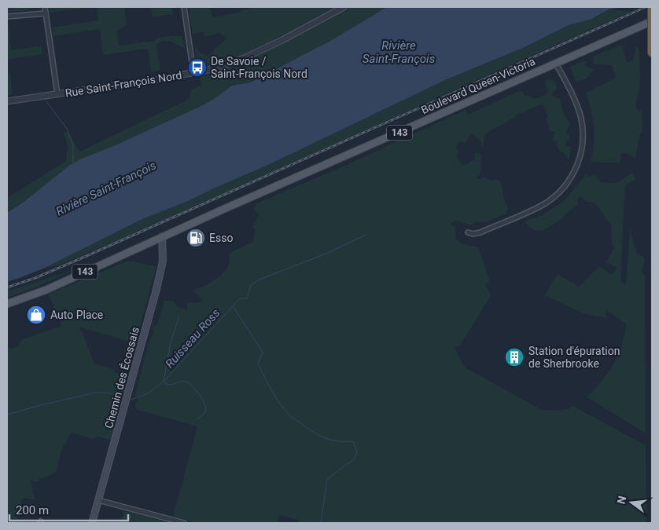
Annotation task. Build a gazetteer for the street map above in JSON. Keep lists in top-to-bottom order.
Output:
{
  "streets": {
    "main road": ["Boulevard Queen-Victoria", "143", "Chemin des Écossais"],
    "street": ["Rue Saint-François Nord"]
  },
  "crossings": [
    ["Boulevard Queen-Victoria", "143"],
    ["Boulevard Queen-Victoria", "Chemin des Écossais"],
    ["143", "Chemin des Écossais"]
  ],
  "water": ["Rivière Saint-François", "Ruisseau Ross"],
  "places": {
    "bus stop": ["De Savoie / Saint-François Nord"],
    "fuel station": ["Esso"],
    "shop": ["Auto Place"],
    "building": ["Station d'épuration de Sherbrooke"]
  },
  "scale_bar": "200 m",
  "north": "left"
}
